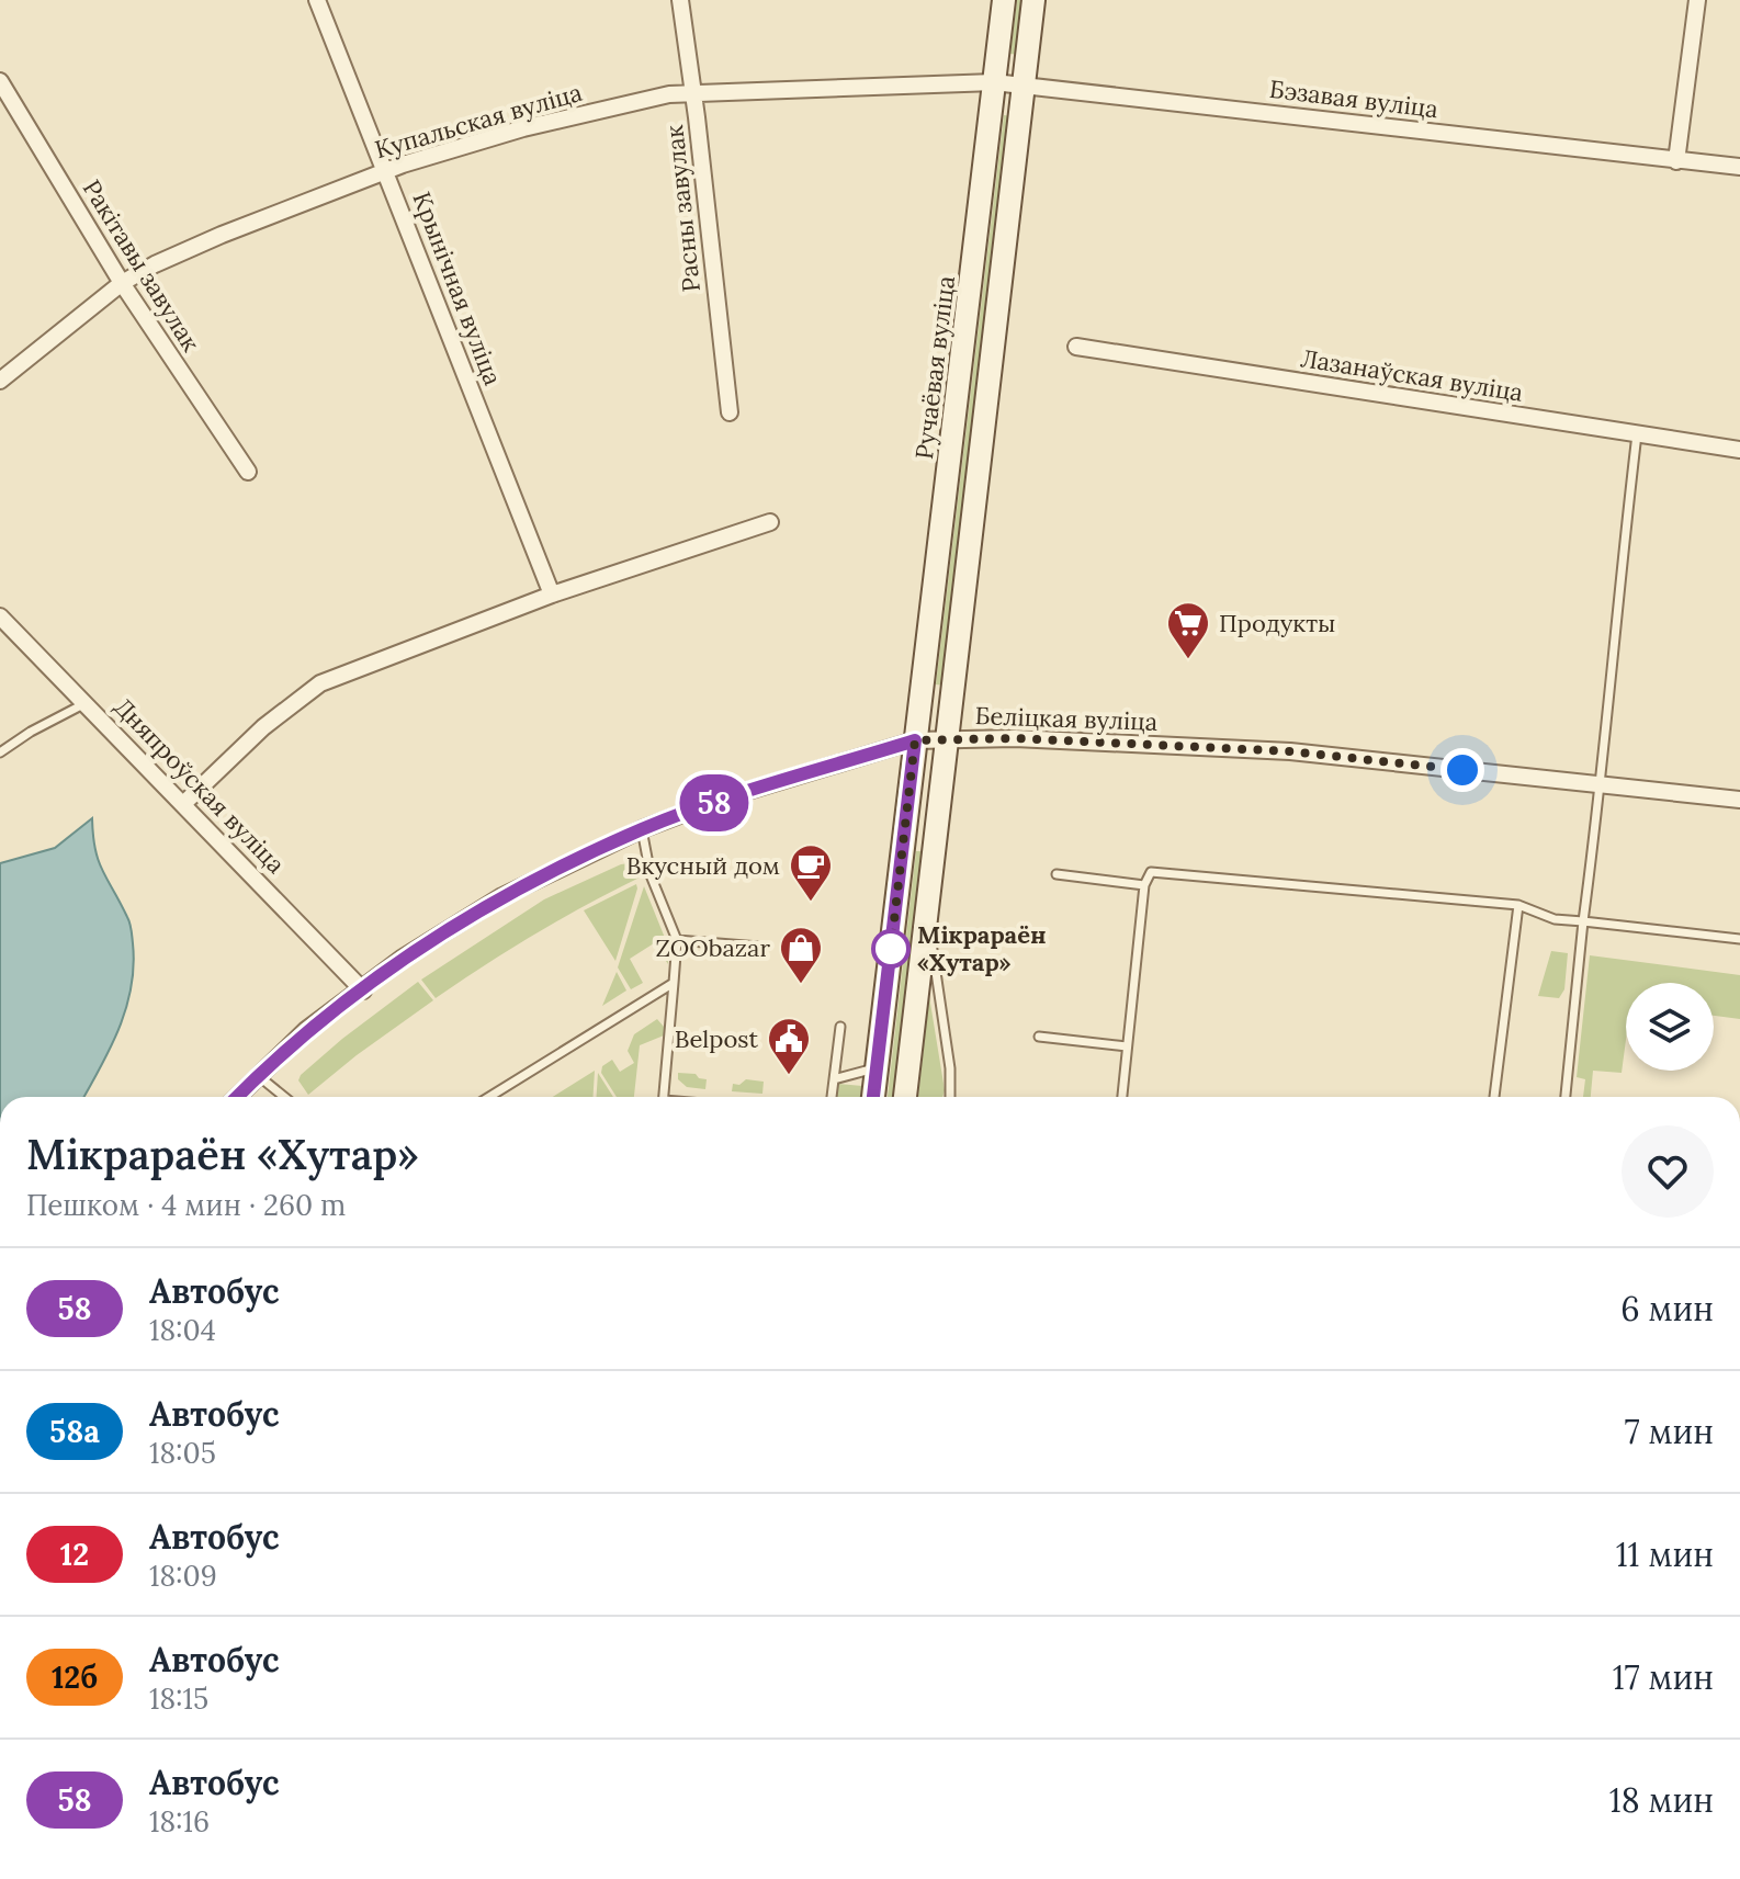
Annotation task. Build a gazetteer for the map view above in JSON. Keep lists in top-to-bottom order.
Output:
{
  "streets": {
    "main road": ["Ручаёвая вуліца"],
    "street": [
      "Бэзавая вуліца",
      "Купальская вуліца",
      "Расны завулак",
      "Ракітавы завулак",
      "Крынічная вуліца",
      "Лазанаўская вуліца",
      "Беліцкая вуліца",
      "Дняпроўская вуліца"
    ]
  },
  "crossings": [
    ["Бэзавая вуліца", "Купальская вуліца"],
    ["Купальская вуліца", "Расны завулак"],
    ["Купальская вуліца", "Ракітавы завулак"],
    ["Купальская вуліца", "Крынічная вуліца"],
    ["Купальская вуліца", "Ручаёвая вуліца"],
    ["Ручаёвая вуліца", "Беліцкая вуліца"],
    ["Беліцкая вуліца", "Дняпроўская вуліца"]
  ],
  "places": {
    "supermarket": ["Продукты"],
    "cafe": ["Вкусный дом"],
    "other": ["Мікрараён «Хутар»"],
    "shop": ["ZOObazar"],
    "public building": ["Belpost"]
  },
  "lines": ["bus line 58"],
  "page": {
    "on_map": "58",
    "heading": ["Мікрараён «Хутар»", "Пешком · 4 мин · 260 m"],
    "list": [
      {
        "mark": "58",
        "name": "Автобус",
        "note": "18:04",
        "value": "6 мин"
      },
      {
        "mark": "58а",
        "name": "Автобус",
        "note": "18:05",
        "value": "7 мин"
      },
      {
        "mark": "12",
        "name": "Автобус",
        "note": "18:09",
        "value": "11 мин"
      },
      {
        "mark": "12б",
        "name": "Автобус",
        "note": "18:15",
        "value": "17 мин"
      },
      {
        "mark": "58",
        "name": "Автобус",
        "note": "18:16",
        "value": "18 мин"
      }
    ]
  }
}
